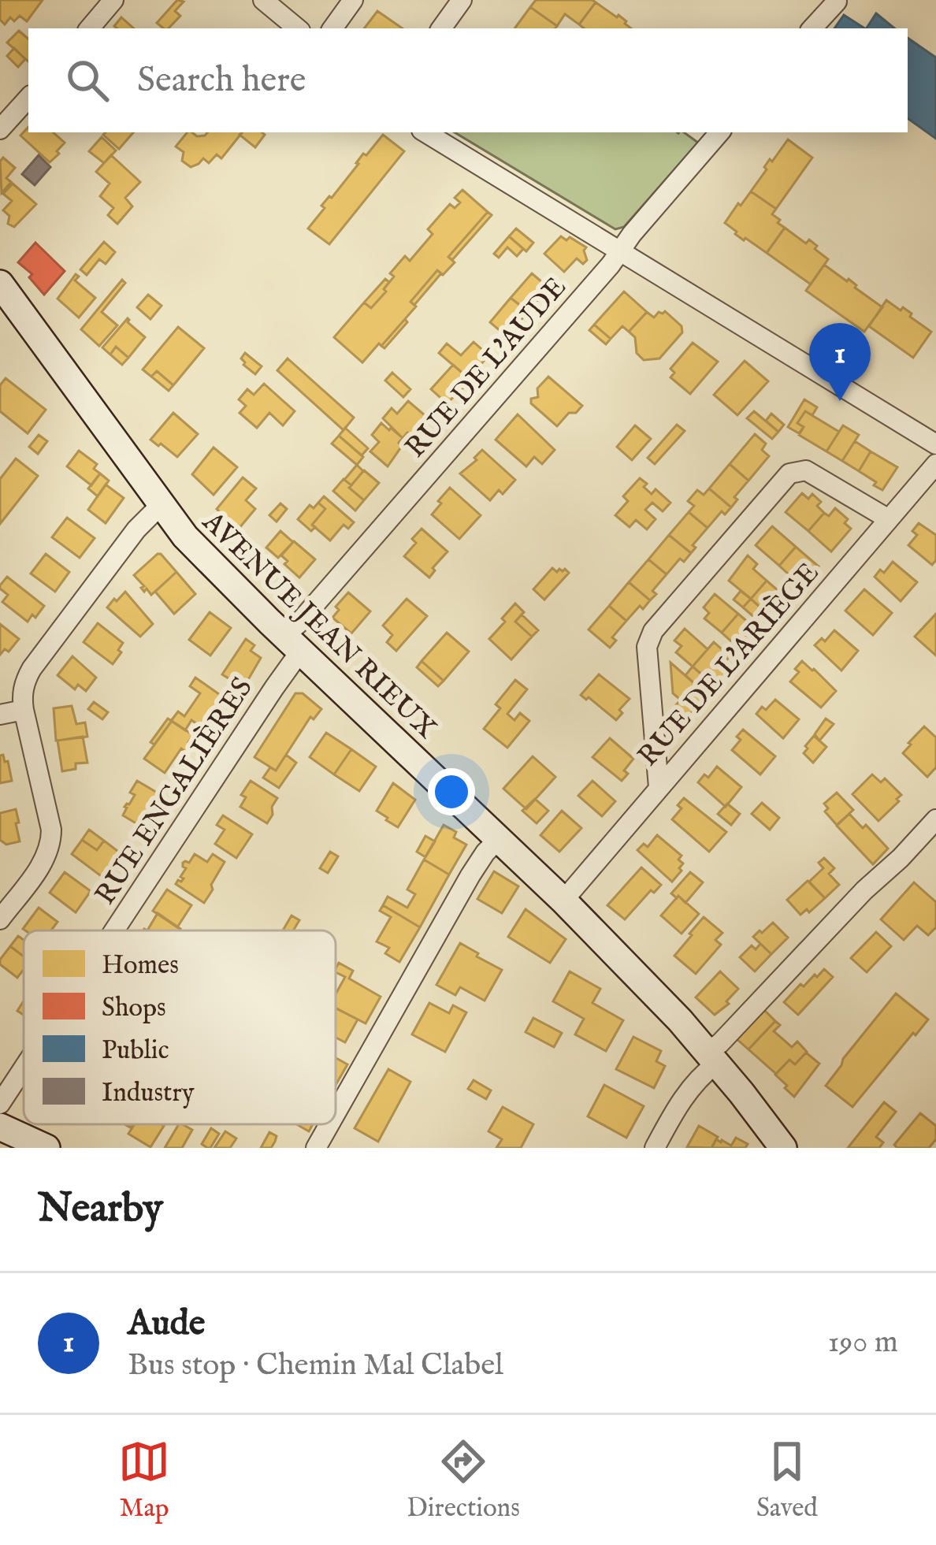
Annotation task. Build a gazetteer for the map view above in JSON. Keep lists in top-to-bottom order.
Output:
{
  "streets": {
    "main road": ["AVENUE JEAN RIEUX"],
    "street": ["RUE DE L'AUDE", "RUE DE L'ARIÈGE", "RUE ENGALIÈRES"]
  },
  "crossings": [
    ["RUE DE L'AUDE", "AVENUE JEAN RIEUX"],
    ["RUE DE L'AUDE", "RUE ENGALIÈRES"],
    ["AVENUE JEAN RIEUX", "RUE DE L'ARIÈGE"],
    ["AVENUE JEAN RIEUX", "RUE ENGALIÈRES"]
  ],
  "legend": [
    "Homes",
    "Shops",
    "Public",
    "Industry"
  ],
  "page": {
    "search": "Search here",
    "pins": "1",
    "heading": "Nearby",
    "list": [
      {
        "mark": "1",
        "name": "Aude",
        "note": "Bus stop · Chemin Mal Clabel",
        "value": "190 m"
      }
    ],
    "nav": ["Map", "Directions", "Saved"]
  }
}
